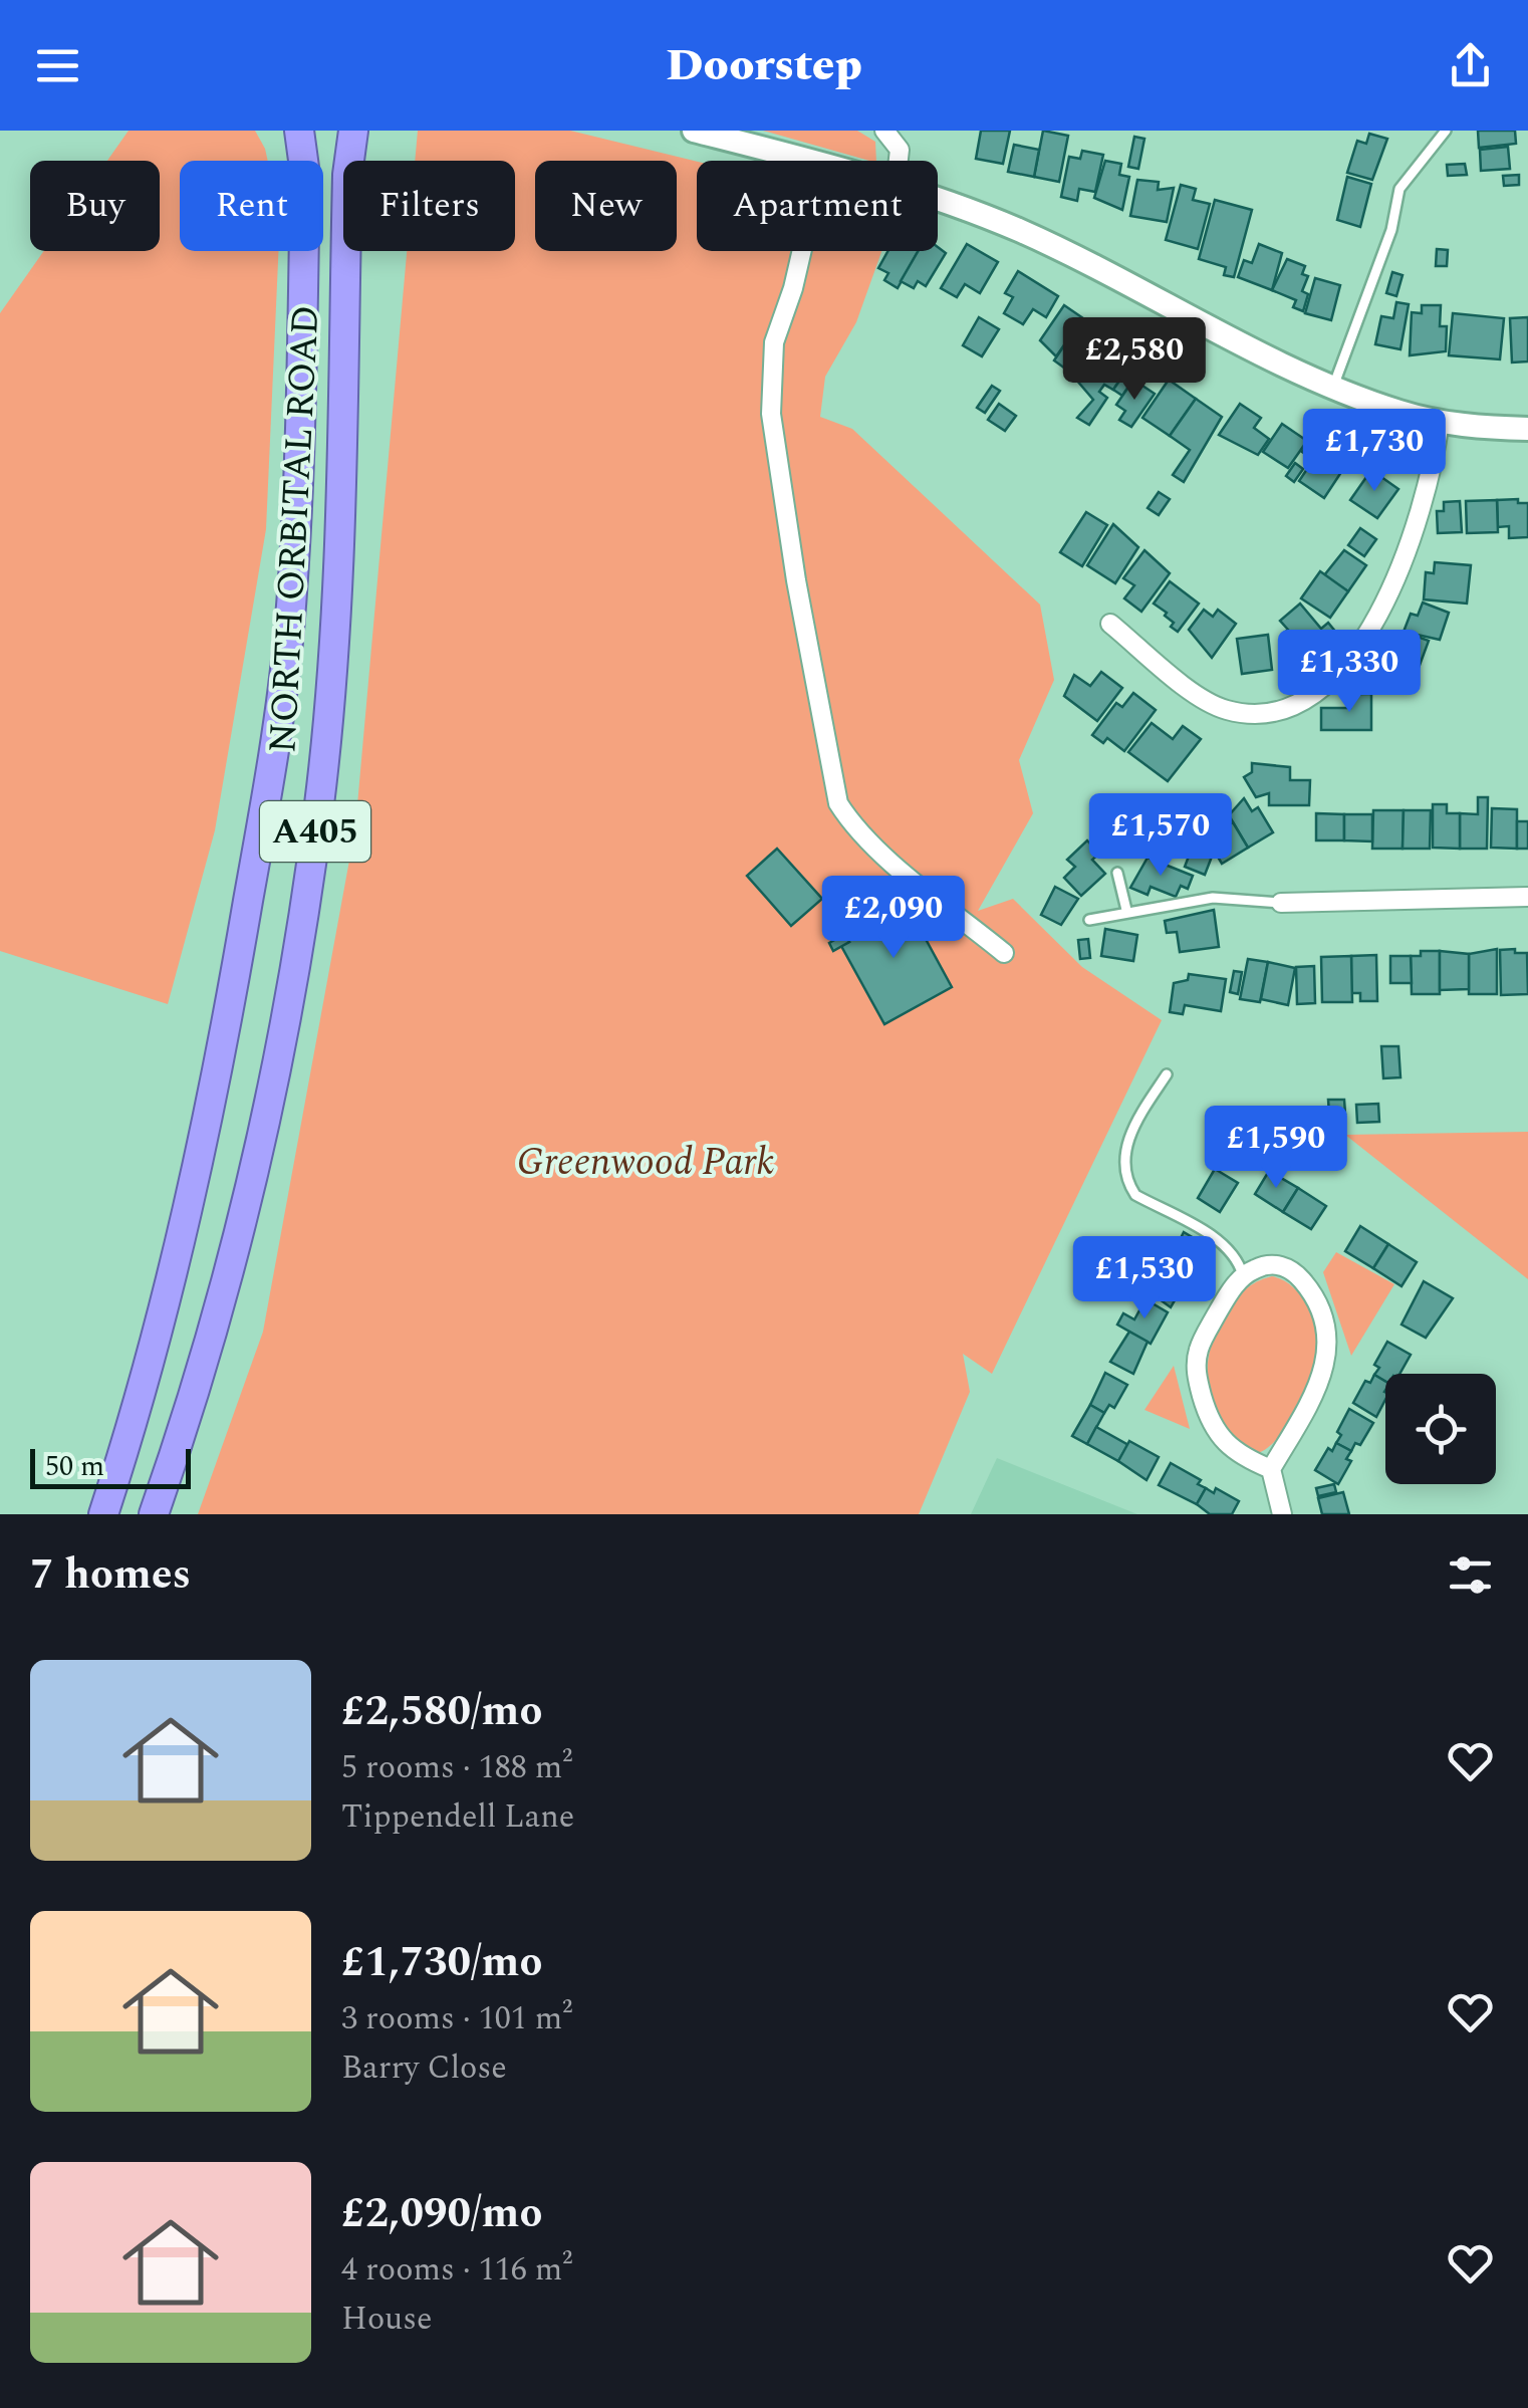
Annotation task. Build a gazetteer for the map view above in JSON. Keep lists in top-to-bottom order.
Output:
{
  "streets": {
    "highway": ["NORTH ORBITAL ROAD", "A405"]
  },
  "parks": ["Greenwood Park"],
  "scale_bar": "50 m",
  "page": {
    "header": "Doorstep",
    "chip": [
      "Buy",
      "Rent",
      "Filters",
      "New",
      "Apartment"
    ],
    "price": [
      "£2,580",
      "£1,730",
      "£1,330",
      "£1,570",
      "£2,090",
      "£1,590",
      "£1,530"
    ],
    "scale": "50 m",
    "heading": "7 homes",
    "list": [
      {
        "name": "£2,580/mo",
        "note": "5 rooms · 188 m² · Tippendell Lane"
      },
      {
        "name": "£1,730/mo",
        "note": "3 rooms · 101 m² · Barry Close"
      },
      {
        "name": "£2,090/mo",
        "note": "4 rooms · 116 m² · House"
      }
    ]
  }
}
